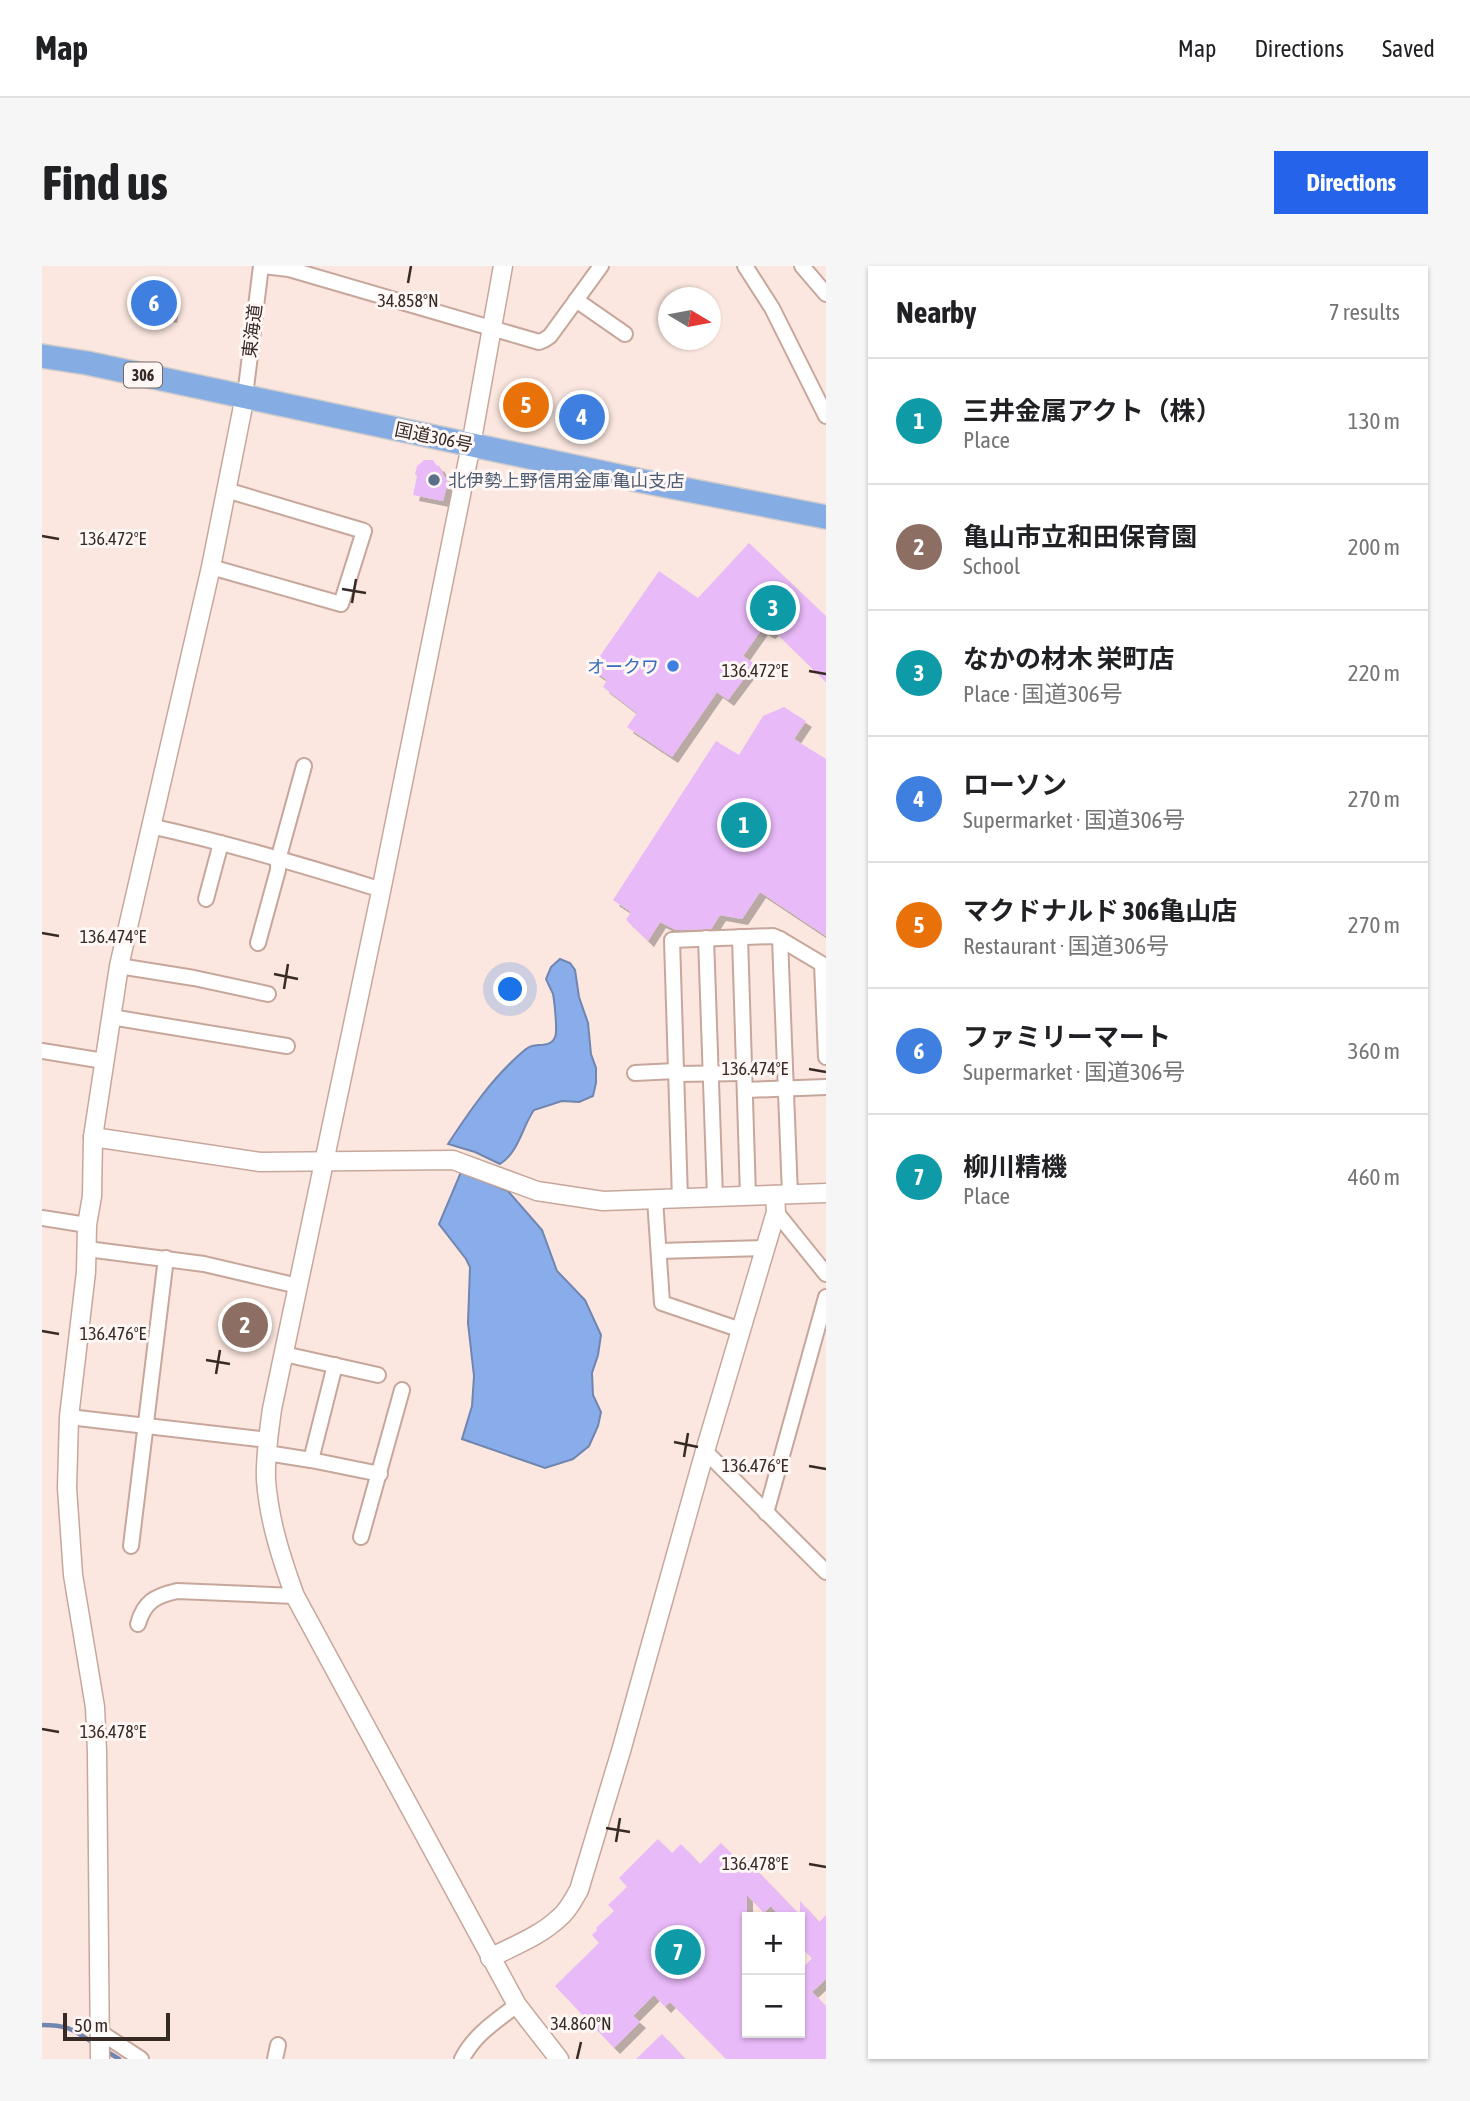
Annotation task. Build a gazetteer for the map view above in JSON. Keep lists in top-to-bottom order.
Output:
{
  "streets": {
    "highway": ["306", "国道306号"],
    "street": ["東海道"]
  },
  "crossings": [
    ["東海道", "国道306号"]
  ],
  "places": ["北伊勢上野信用金庫 亀山支店", "オークワ"],
  "scale_bar": "50 m",
  "north": "right",
  "page": {
    "header": "Map",
    "nav": ["Map", "Directions", "Saved"],
    "buttons": "Directions",
    "title": "Find us",
    "heading": ["Nearby", "7 results"],
    "pins": [
      "6",
      "5",
      "4",
      "3",
      "1",
      "2",
      "7"
    ],
    "list": [
      {
        "mark": "1",
        "name": "三井金属アクト（株）",
        "note": "Place",
        "value": "130 m"
      },
      {
        "mark": "2",
        "name": "亀山市立和田保育園",
        "note": "School",
        "value": "200 m"
      },
      {
        "mark": "3",
        "name": "なかの材木 栄町店",
        "note": "Place · 国道306号",
        "value": "220 m"
      },
      {
        "mark": "4",
        "name": "ローソン",
        "note": "Supermarket · 国道306号",
        "value": "270 m"
      },
      {
        "mark": "5",
        "name": "マクドナルド 306亀山店",
        "note": "Restaurant · 国道306号",
        "value": "270 m"
      },
      {
        "mark": "6",
        "name": "ファミリーマート",
        "note": "Supermarket · 国道306号",
        "value": "360 m"
      },
      {
        "mark": "7",
        "name": "柳川精機",
        "note": "Place",
        "value": "460 m"
      }
    ],
    "map_buttons": ["+", "−"],
    "scale": "50 m"
  },
  "coordinates": [
    "34.858°N",
    "136.472°E",
    "136.474°E",
    "136.476°E",
    "136.478°E",
    "34.860°N"
  ]
}
